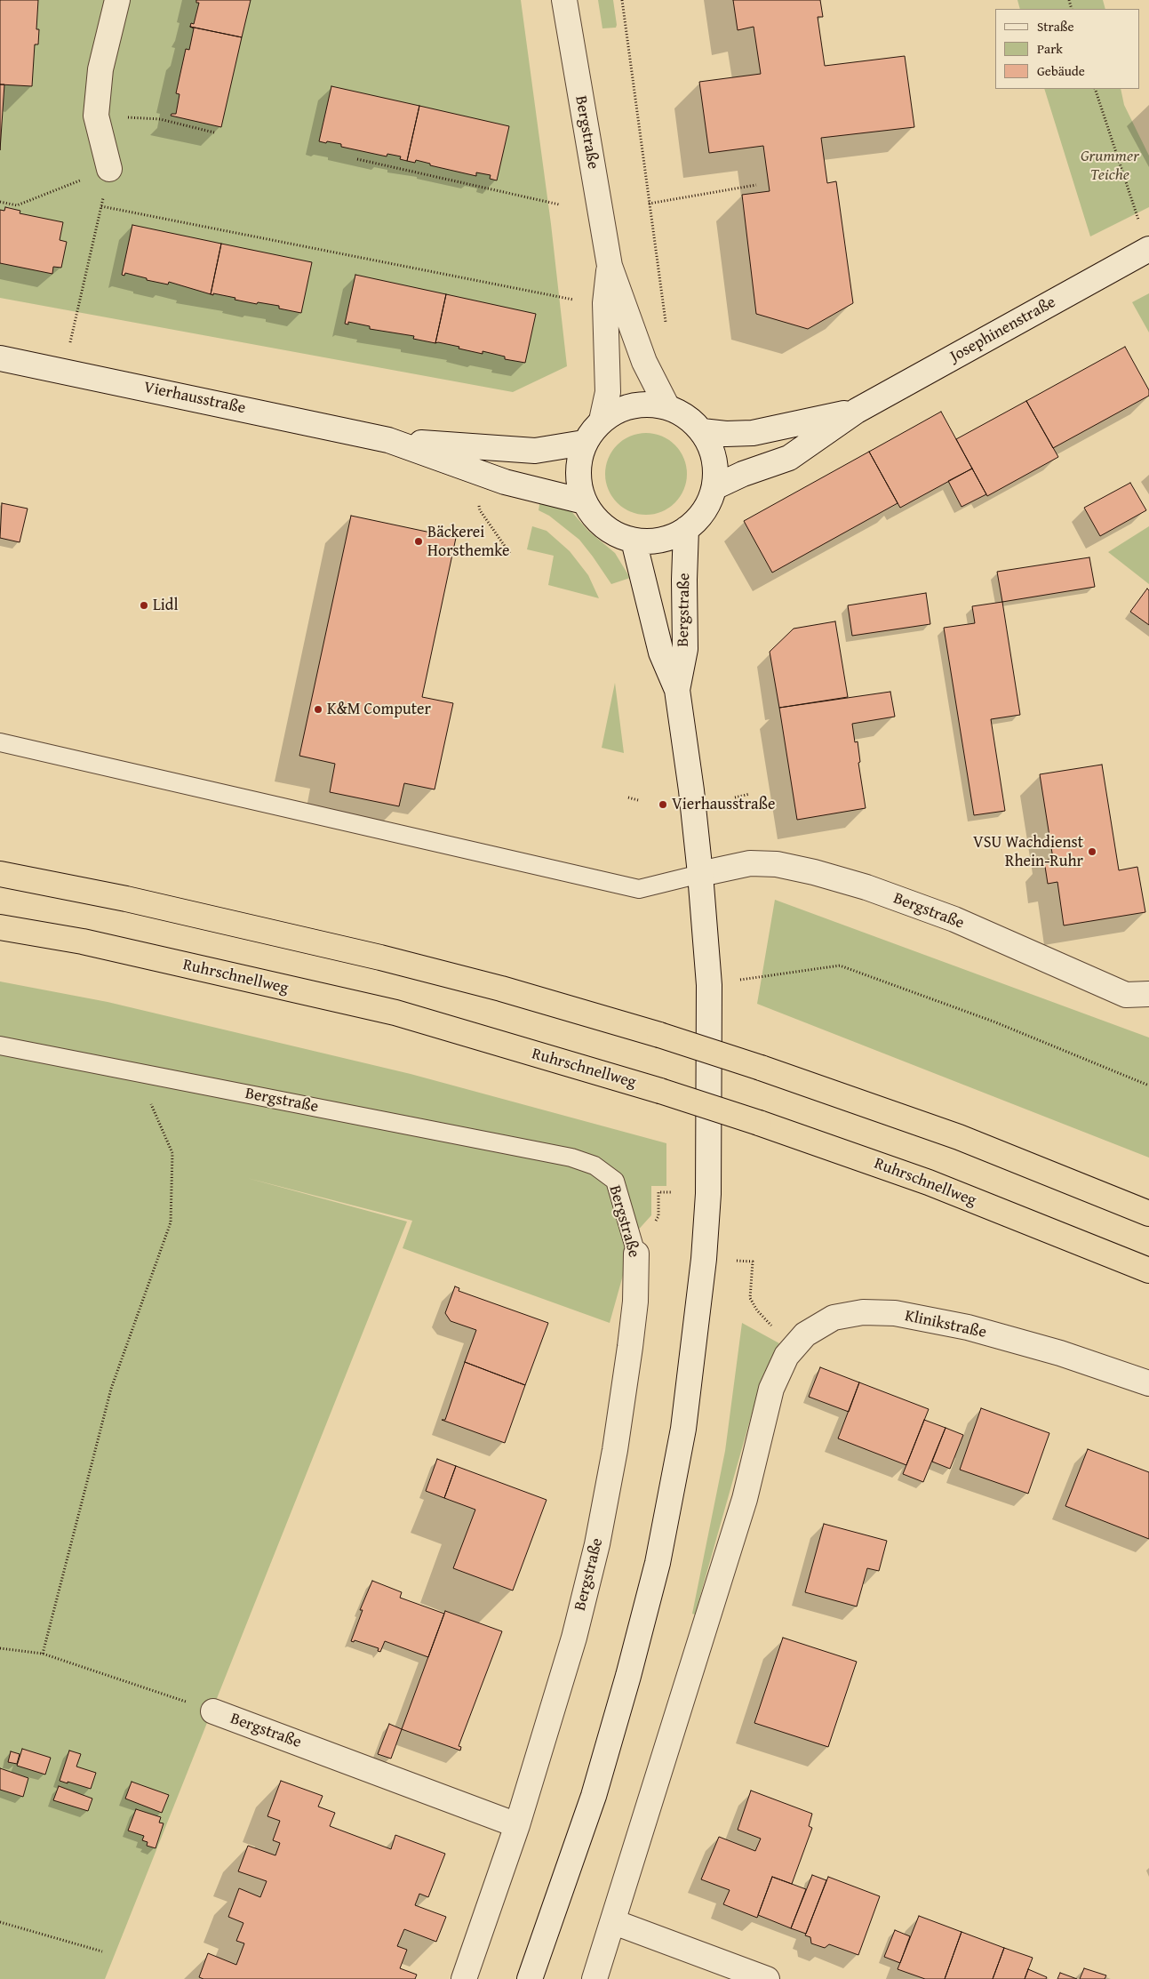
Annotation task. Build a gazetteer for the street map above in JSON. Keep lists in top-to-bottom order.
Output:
{
  "streets": {
    "highway": ["Ruhrschnellweg"],
    "street": [
      "Bergstraße",
      "Josephinenstraße",
      "Vierhausstraße",
      "Klinikstraße"
    ]
  },
  "crossings": [
    ["Bergstraße", "Josephinenstraße"],
    ["Bergstraße", "Vierhausstraße"],
    ["Josephinenstraße", "Vierhausstraße"]
  ],
  "parks": ["Grummer Teiche"],
  "places": [
    "Bäckerei Horsthemke",
    "Lidl",
    "K&M Computer",
    "Vierhausstraße",
    "VSU Wachdienst Rhein-Ruhr"
  ],
  "legend": ["Straße", "Park", "Gebäude"]
}
